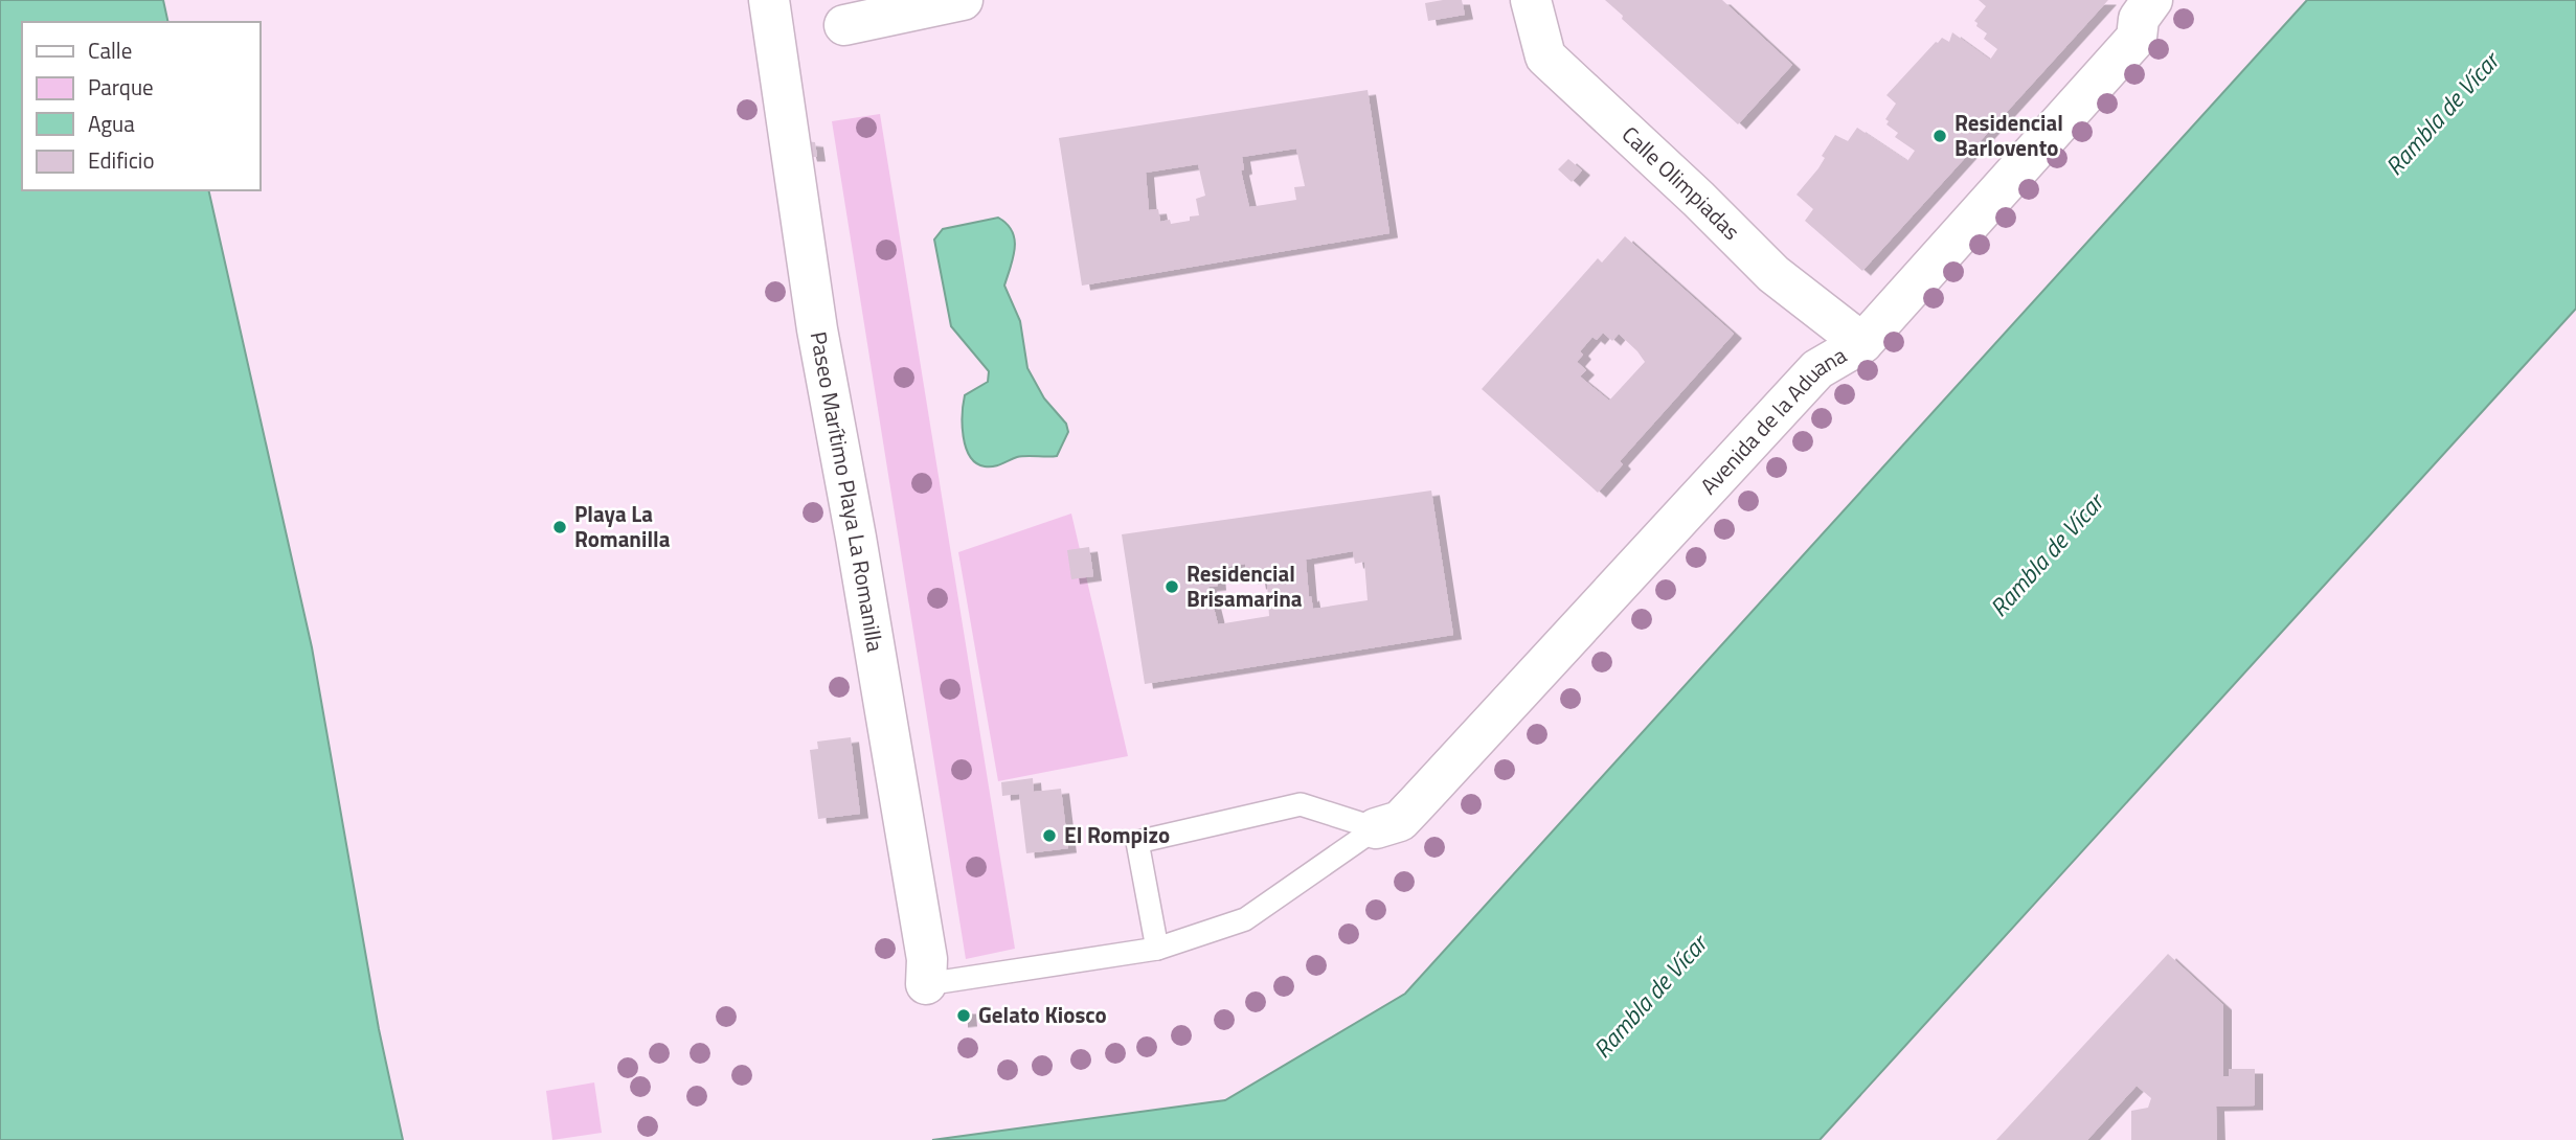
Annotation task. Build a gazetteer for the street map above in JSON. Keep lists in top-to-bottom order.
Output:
{
  "streets": {
    "street": ["Calle Olimpiadas", "Avenida de la Aduana", "Paseo Marítimo Playa La Romanilla"]
  },
  "crossings": [
    ["Calle Olimpiadas", "Avenida de la Aduana"]
  ],
  "water": ["Rambla de Vícar"],
  "places": [
    "Residencial Barlovento",
    "Playa La Romanilla",
    "Residencial Brisamarina",
    "El Rompizo",
    "Gelato Kiosco"
  ],
  "legend": [
    "Calle",
    "Parque",
    "Agua",
    "Edificio"
  ]
}
